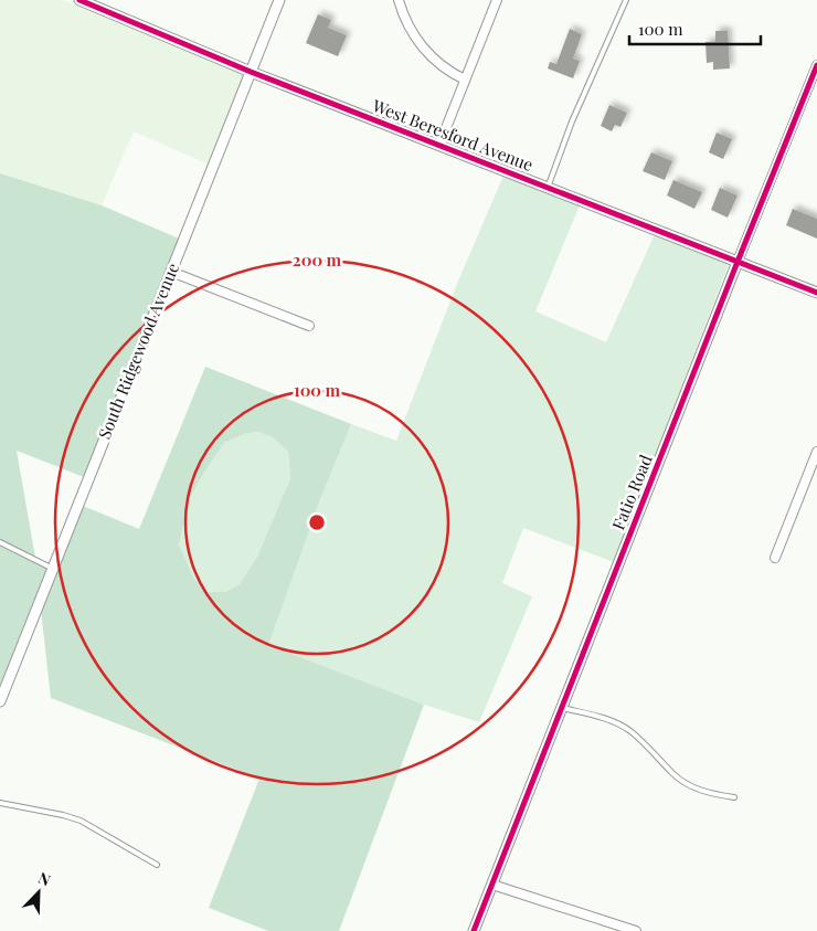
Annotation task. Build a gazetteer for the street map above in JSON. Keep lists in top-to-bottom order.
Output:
{
  "streets": {
    "street": ["West Beresford Avenue", "South Ridgewood Avenue", "Fatio Road"]
  },
  "crossings": [
    ["West Beresford Avenue", "South Ridgewood Avenue"],
    ["West Beresford Avenue", "Fatio Road"]
  ],
  "scale_bar": "100 m",
  "north": "top right",
  "rings": ["200 m", "100 m"]
}
